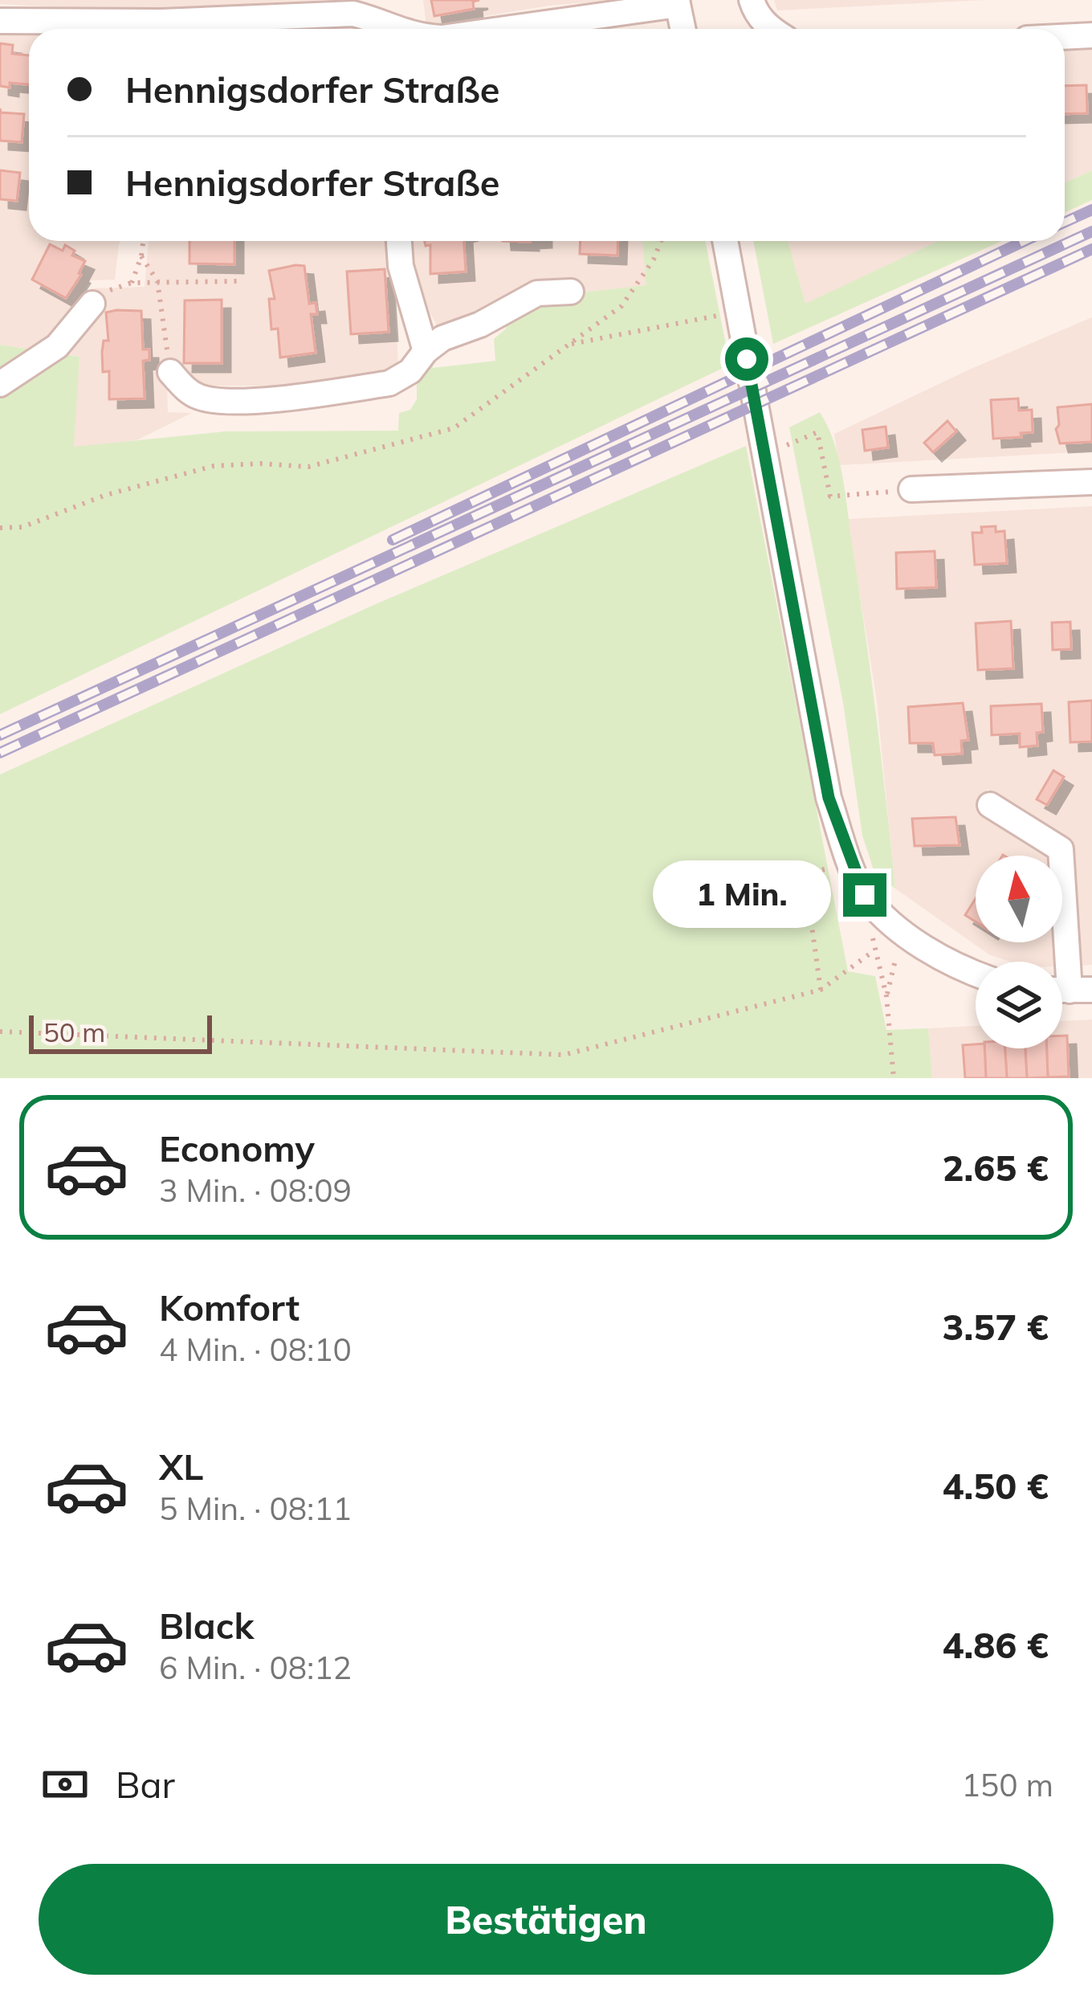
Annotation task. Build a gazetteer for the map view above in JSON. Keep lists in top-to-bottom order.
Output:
{
  "scale_bar": "50 m",
  "north": "top",
  "page": {
    "banner": ["Hennigsdorfer Straße", "Hennigsdorfer Straße"],
    "bubble": "1 Min.",
    "scale": "50 m",
    "list": [
      {
        "name": "Economy",
        "note": "3 Min. · 08:09",
        "value": "2.65 €"
      },
      {
        "name": "Komfort",
        "note": "4 Min. · 08:10",
        "value": "3.57 €"
      },
      {
        "name": "XL",
        "note": "5 Min. · 08:11",
        "value": "4.50 €"
      },
      {
        "name": "Black",
        "note": "6 Min. · 08:12",
        "value": "4.86 €"
      }
    ],
    "pay": ["Bar", "150 m"],
    "buttons": "Bestätigen"
  }
}
